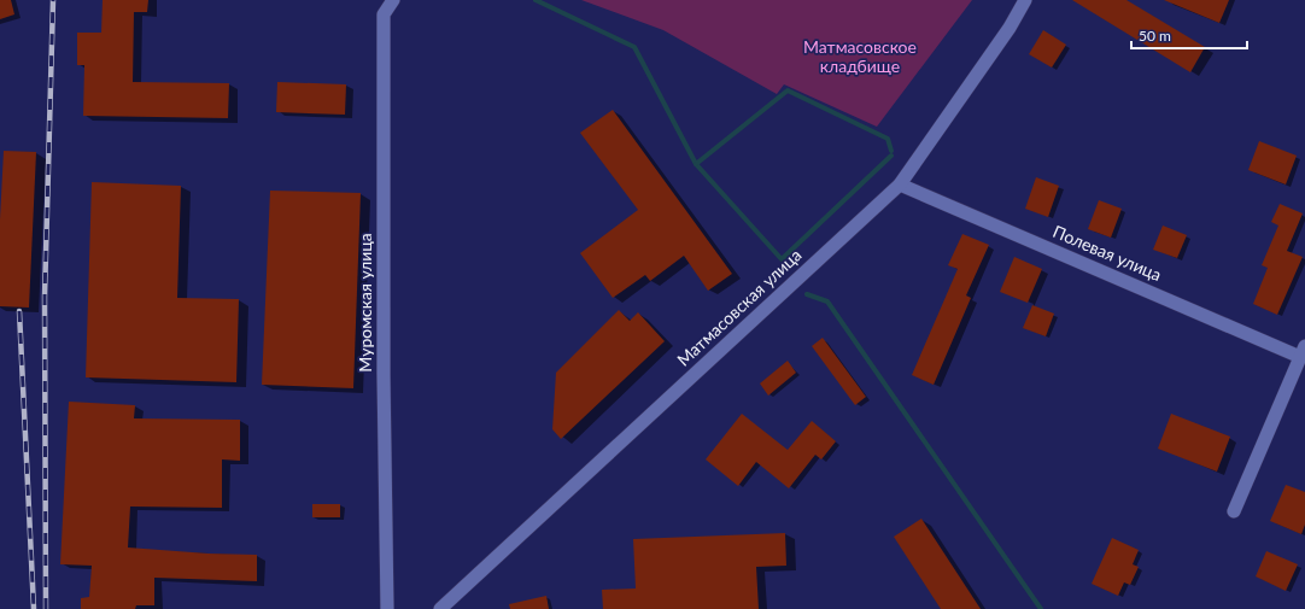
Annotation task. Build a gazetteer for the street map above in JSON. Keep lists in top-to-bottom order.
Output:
{
  "streets": {
    "street": ["Полевая улица", "Муромская улица", "Матмасовская улица"]
  },
  "crossings": [
    ["Полевая улица", "Матмасовская улица"]
  ],
  "parks": ["Матмасовское кладбище"],
  "scale_bar": "50 m"
}
